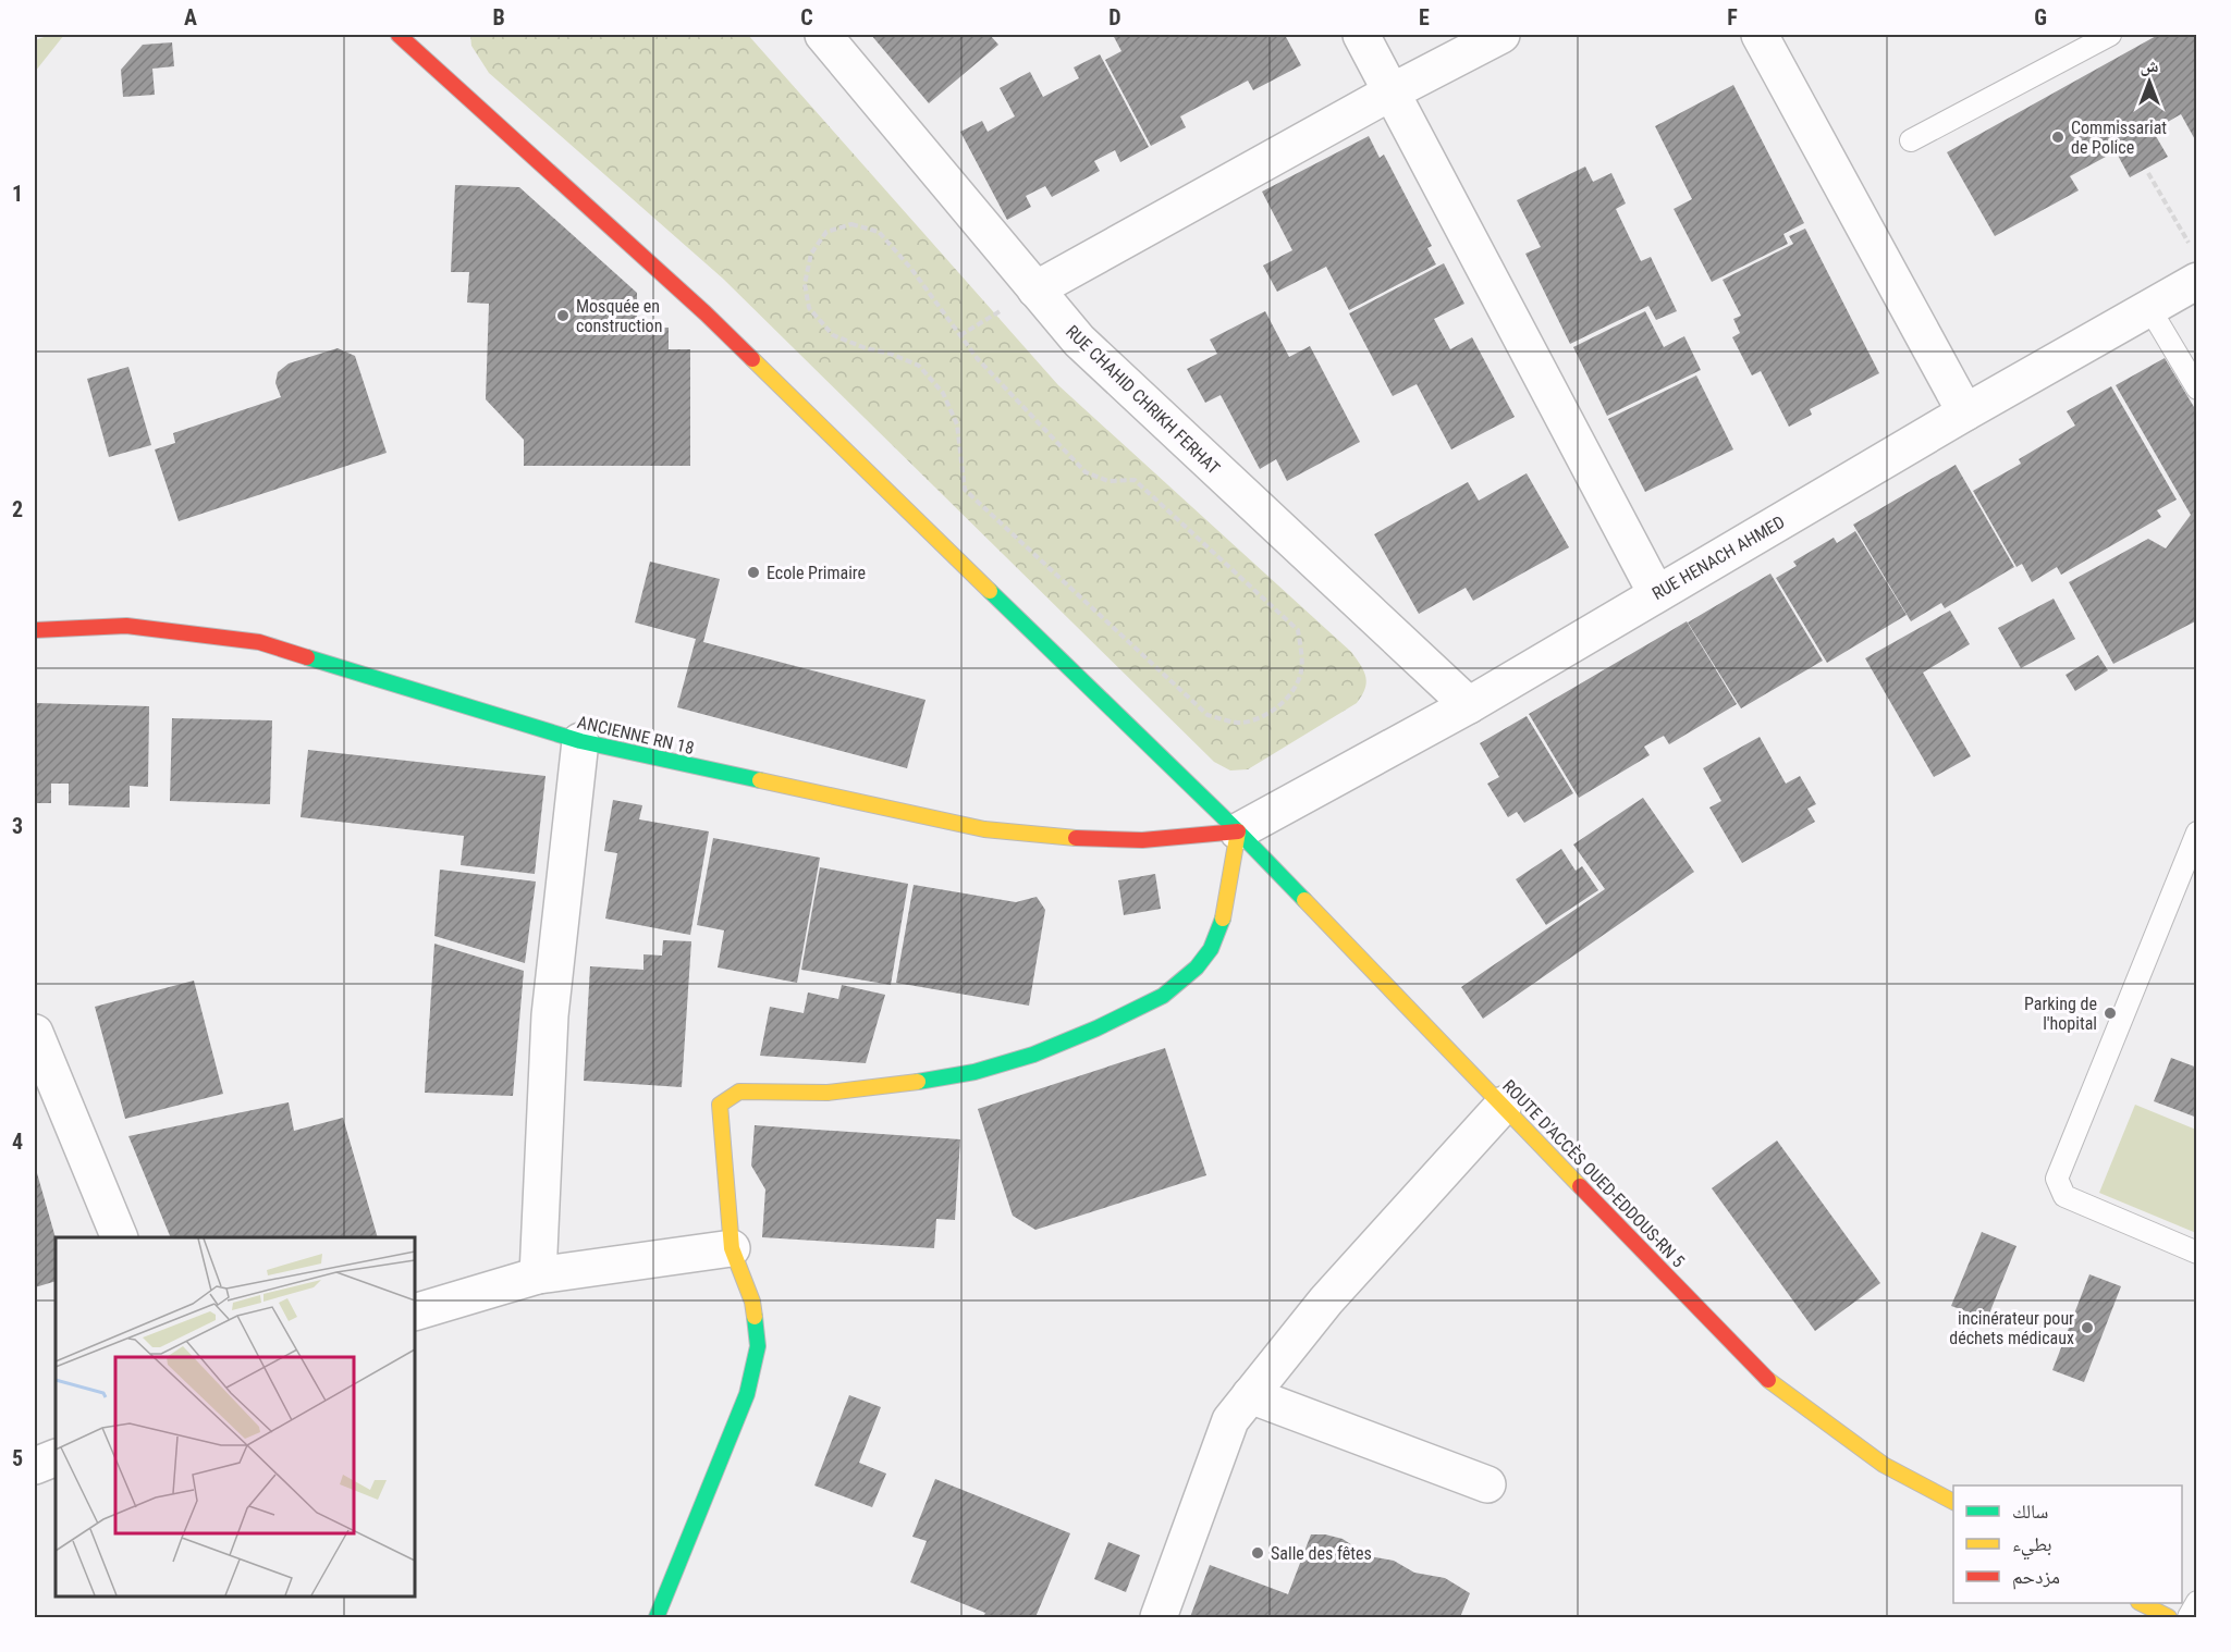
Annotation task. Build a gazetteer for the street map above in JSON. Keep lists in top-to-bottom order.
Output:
{
  "streets": {
    "street": [
      "RUE CHAHID CHRIKH FERHAT",
      "RUE HENACH AHMED",
      "ANCIENNE RN 18",
      "ROUTE D'ACCÈS OUED-EDDOUS-RN 5"
    ]
  },
  "crossings": [
    ["RUE CHAHID CHRIKH FERHAT", "RUE HENACH AHMED"],
    ["RUE HENACH AHMED", "ANCIENNE RN 18"],
    ["RUE HENACH AHMED", "ROUTE D'ACCÈS OUED-EDDOUS-RN 5"],
    ["ANCIENNE RN 18", "ROUTE D'ACCÈS OUED-EDDOUS-RN 5"]
  ],
  "places": [
    "Commissariat de Police",
    "Mosquée en construction",
    "Ecole Primaire",
    "Parking de l'hopital",
    "incinérateur pour déchets médicaux",
    "Salle des fêtes"
  ],
  "legend": ["سالك", "بطيء", "مزدحم"],
  "north": "top",
  "grid": {
    "columns": [
      "A",
      "B",
      "C",
      "D",
      "E",
      "F",
      "G"
    ],
    "rows": [
      "1",
      "2",
      "3",
      "4",
      "5"
    ]
  }
}
